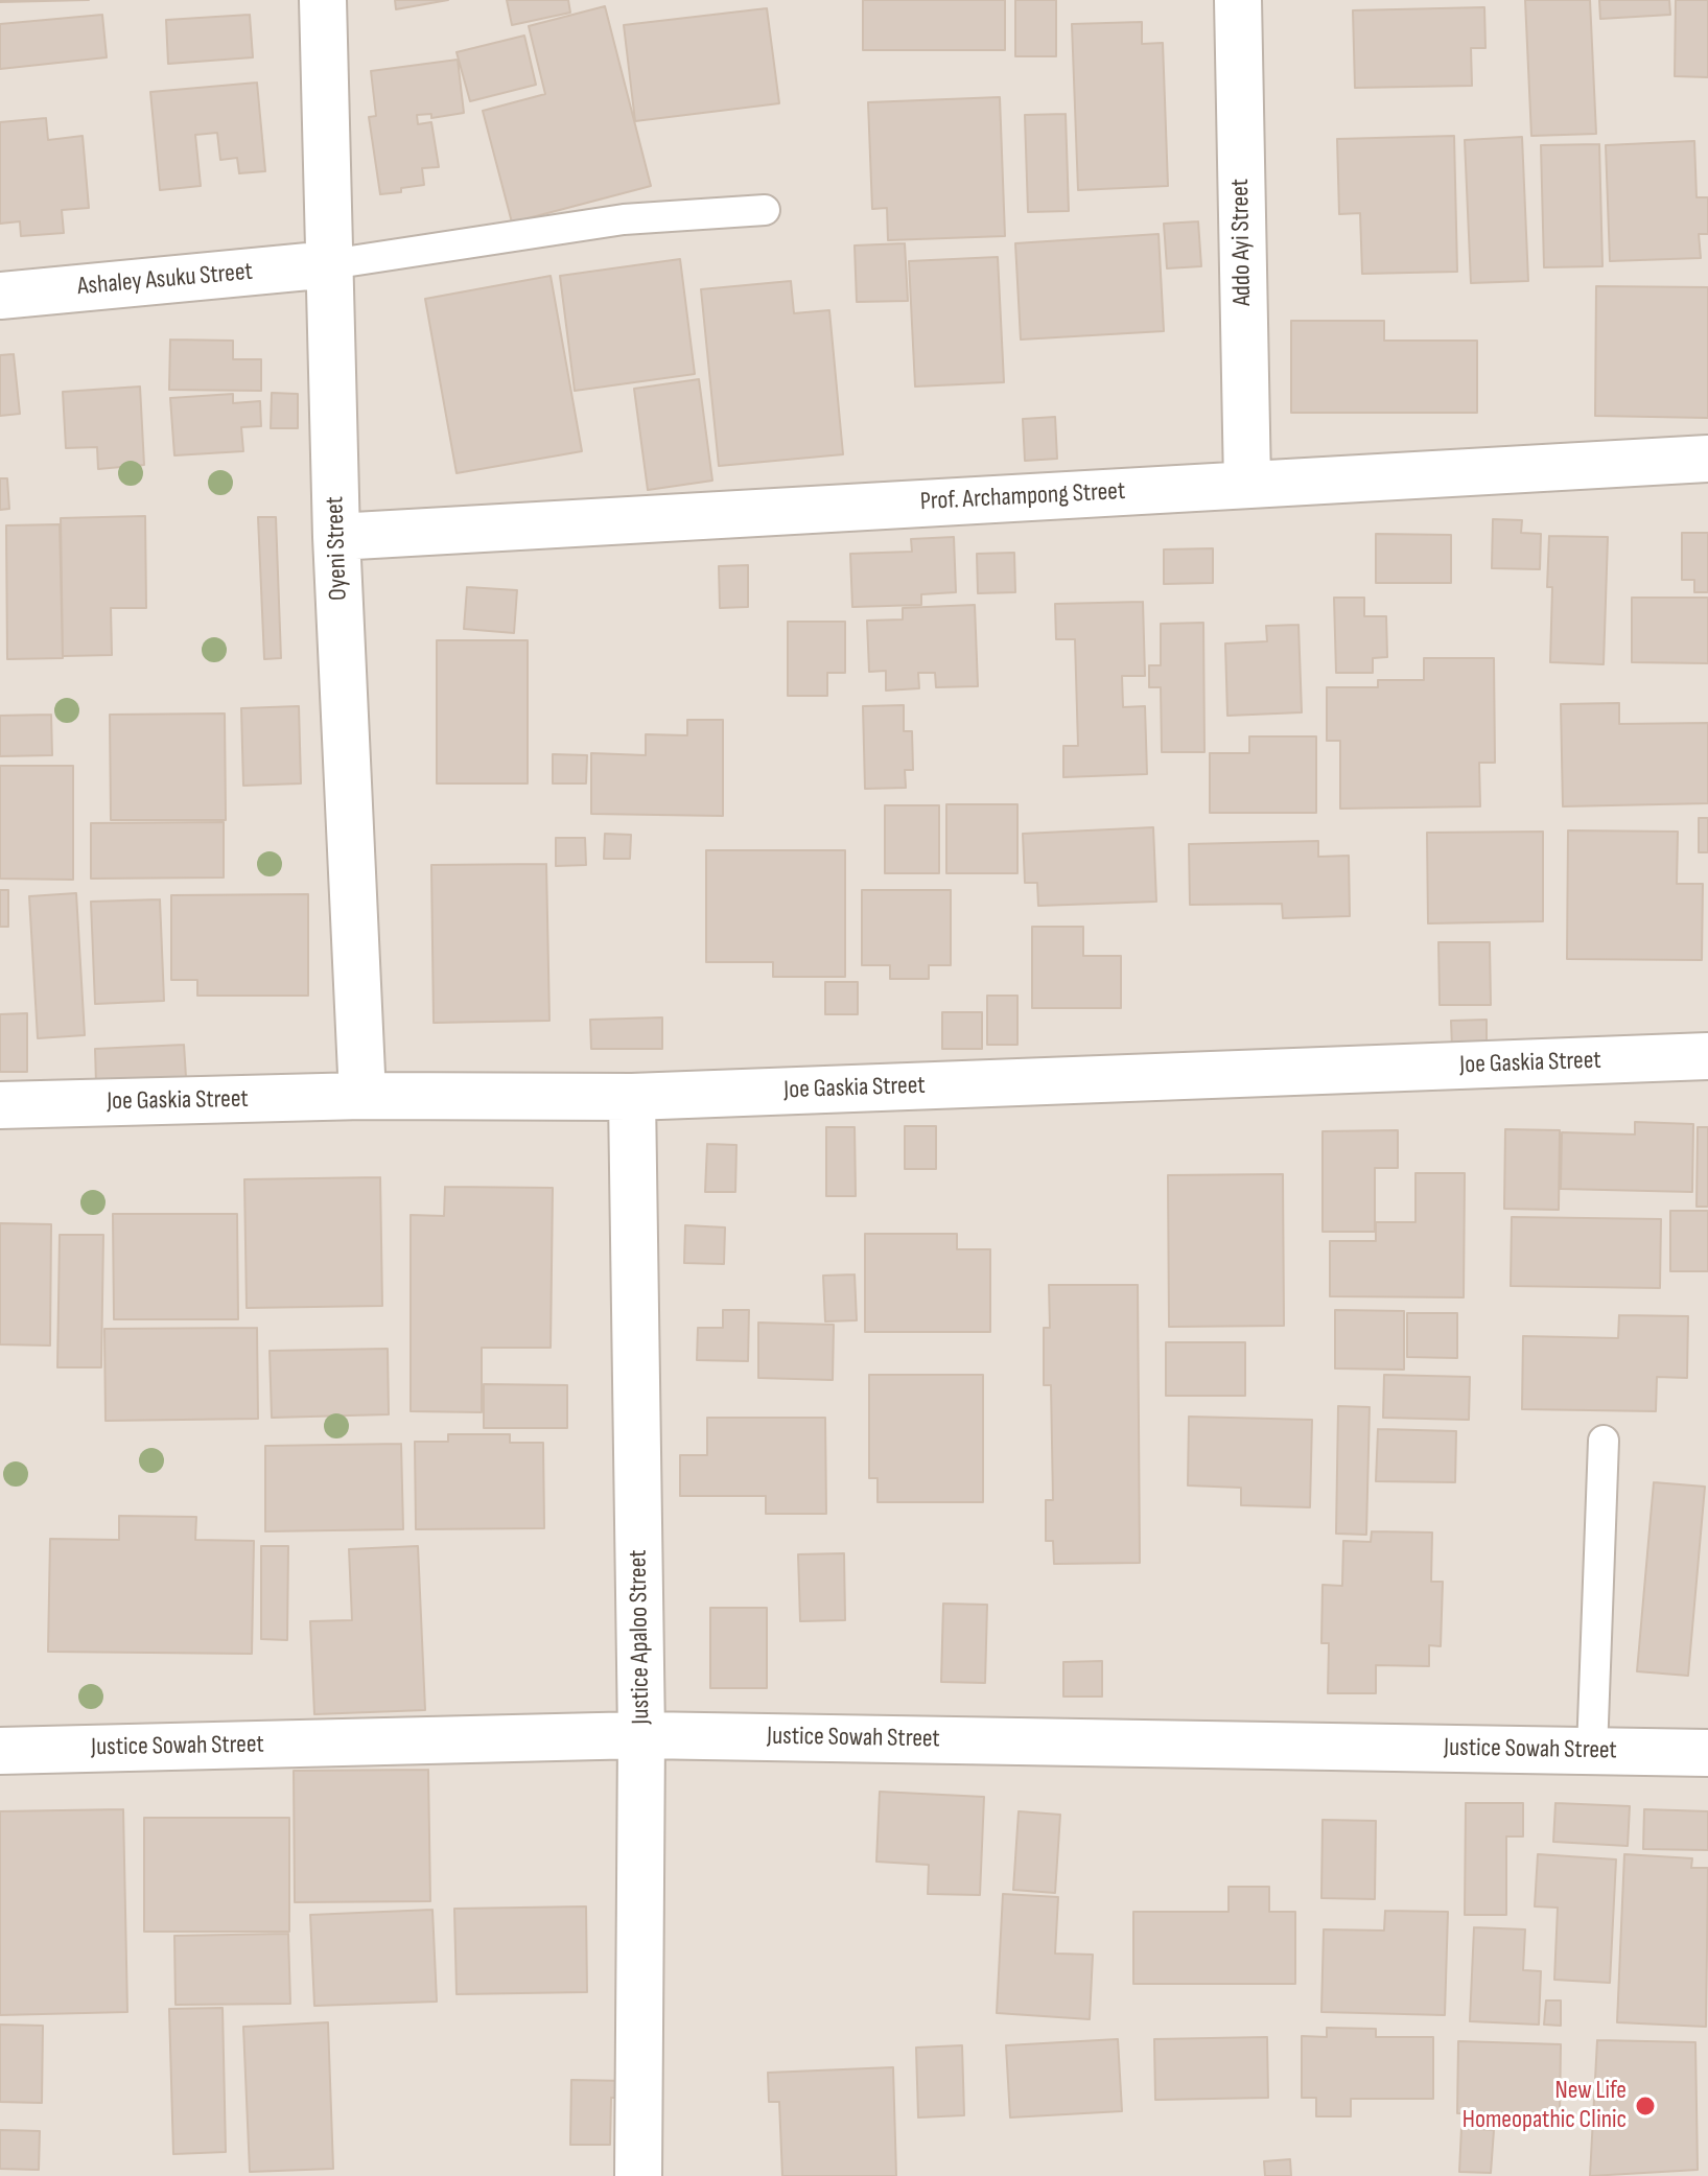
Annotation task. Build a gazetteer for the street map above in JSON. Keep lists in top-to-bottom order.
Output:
{
  "streets": {
    "street": [
      "Addo Ayi Street",
      "Ashaley Asuku Street",
      "Prof. Archampong Street",
      "Oyeni Street",
      "Joe Gaskia Street",
      "Justice Apaloo Street",
      "Justice Sowah Street"
    ]
  },
  "crossings": [
    ["Addo Ayi Street", "Prof. Archampong Street"],
    ["Ashaley Asuku Street", "Oyeni Street"],
    ["Prof. Archampong Street", "Oyeni Street"],
    ["Oyeni Street", "Joe Gaskia Street"],
    ["Joe Gaskia Street", "Justice Apaloo Street"],
    ["Justice Apaloo Street", "Justice Sowah Street"]
  ],
  "places": ["New Life Homeopathic Clinic"]
}
